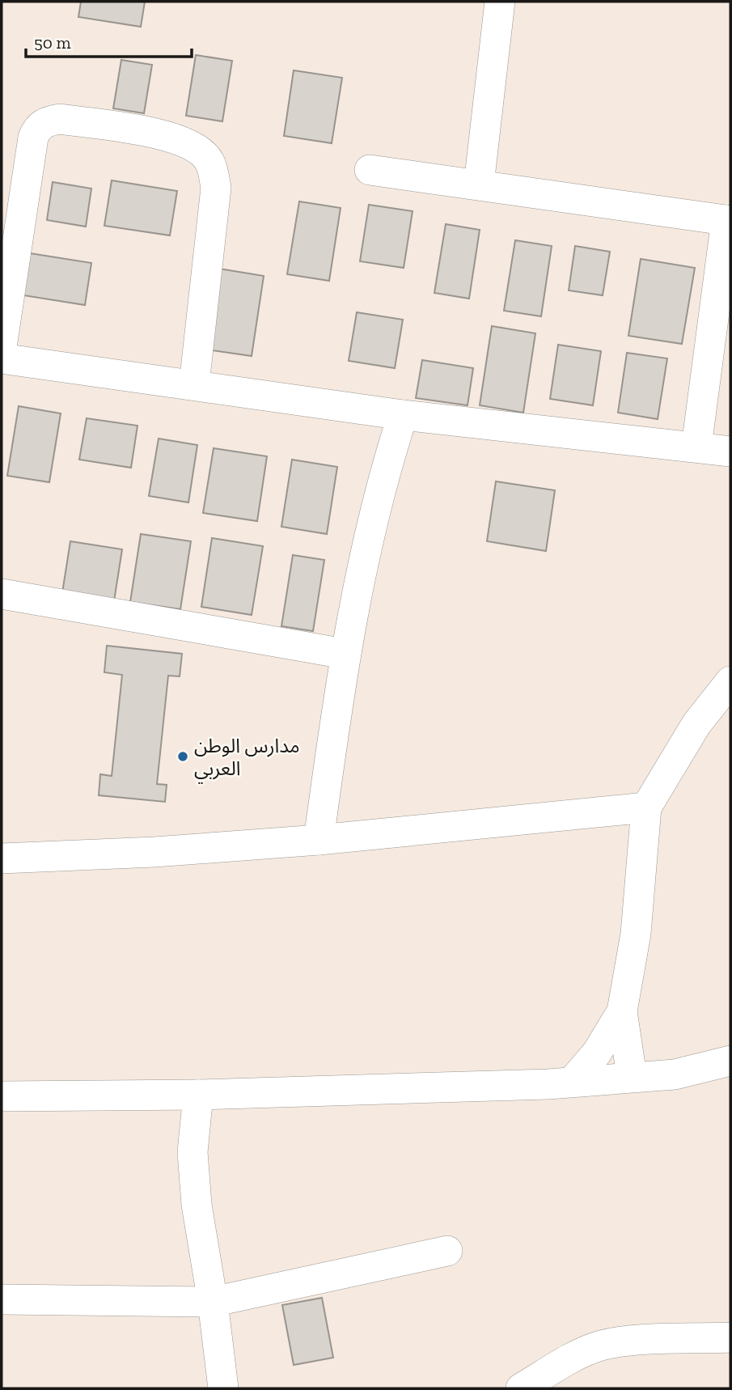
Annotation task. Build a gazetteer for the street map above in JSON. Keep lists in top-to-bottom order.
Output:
{
  "places": ["مدارس الوطن العربي"],
  "scale_bar": "50 m"
}
